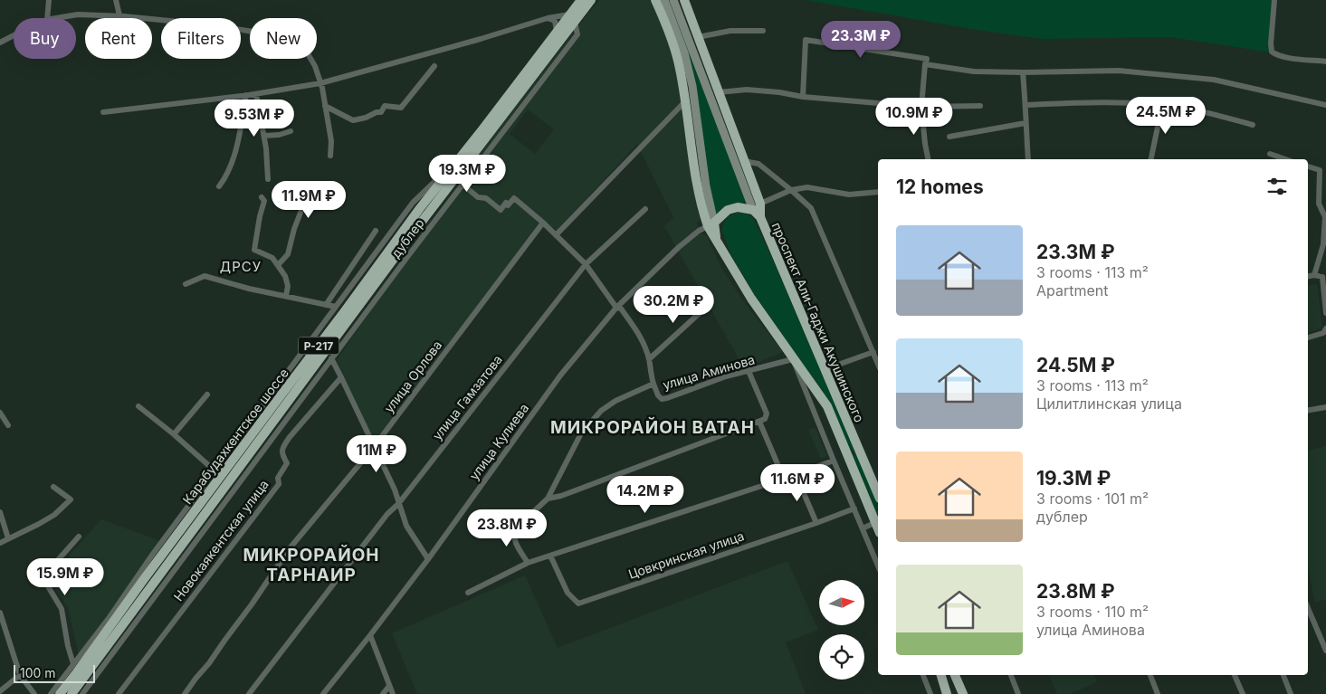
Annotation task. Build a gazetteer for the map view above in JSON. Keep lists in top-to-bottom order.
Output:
{
  "streets": {
    "highway": ["проспект Али-Гаджи Акушинского", "Р-217", "Карабудахкентское шоссе"],
    "street": [
      "дублер",
      "улица Аминова",
      "улица Орлова",
      "улица Гамзатова",
      "улица Кулиева",
      "Новокаякентская улица",
      "Цовкринская улица"
    ]
  },
  "crossings": [
    ["дублер", "Карабудахкентское шоссе"],
    ["проспект Али-Гаджи Акушинского", "улица Аминова"],
    ["проспект Али-Гаджи Акушинского", "улица Кулиева"]
  ],
  "districts": ["ДРСУ", "МИКРОРАЙОН ВАТАН", "МИКРОРАЙОН ТАРНАИР"],
  "scale_bar": "100 m",
  "north": "right",
  "page": {
    "chip": [
      "Buy",
      "Rent",
      "Filters",
      "New"
    ],
    "price": [
      "23.3M ₽",
      "24.5M ₽",
      "10.9M ₽",
      "9.53M ₽",
      "19.3M ₽",
      "11.9M ₽",
      "30.2M ₽",
      "11M ₽",
      "11.6M ₽",
      "14.2M ₽",
      "23.8M ₽",
      "15.9M ₽"
    ],
    "heading": "12 homes",
    "list": [
      {
        "name": "23.3M ₽",
        "note": "3 rooms · 113 m² · Apartment"
      },
      {
        "name": "24.5M ₽",
        "note": "3 rooms · 113 m² · Цилитлинская улица"
      },
      {
        "name": "19.3M ₽",
        "note": "3 rooms · 101 m² · дублер"
      },
      {
        "name": "23.8M ₽",
        "note": "3 rooms · 110 m² · улица Аминова"
      }
    ],
    "scale": "100 m"
  }
}
